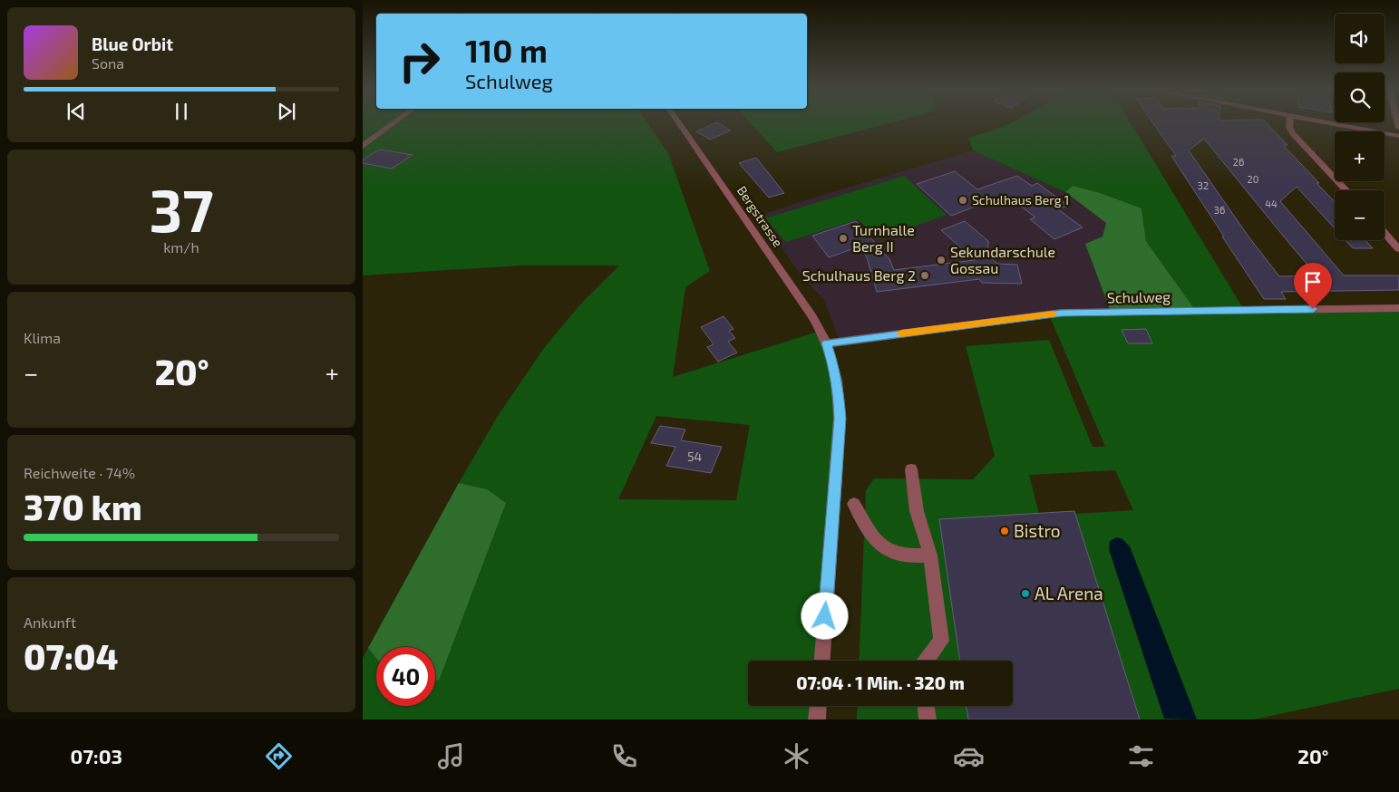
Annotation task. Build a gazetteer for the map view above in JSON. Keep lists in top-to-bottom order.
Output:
{
  "streets": {
    "street": ["Bergstrasse", "Schulweg"]
  },
  "crossings": [
    ["Bergstrasse", "Schulweg"]
  ],
  "places": [
    "Schulhaus Berg 1",
    "Turnhalle Berg II",
    "Sekundarschule Gossau",
    "Schulhaus Berg 2",
    "Bistro",
    "AL Arena"
  ],
  "house_numbers": [
    "26",
    "20",
    "32",
    "44",
    "36",
    "54"
  ],
  "page": {
    "map_buttons": ["+", "−"],
    "turn": ["110 m", "Schulweg"],
    "song": ["Blue Orbit", "Sona"],
    "tile": [
      ["37", "km/h"],
      "Klima",
      ["Reichweite · 74%", "370 km"],
      ["Ankunft", "07:04"]
    ],
    "heat": ["−", "20°", "+"],
    "limit": "40",
    "trip": "07:04 · 1 Min. · 320 m",
    "tabs": ["07:03", "20°"]
  }
}
